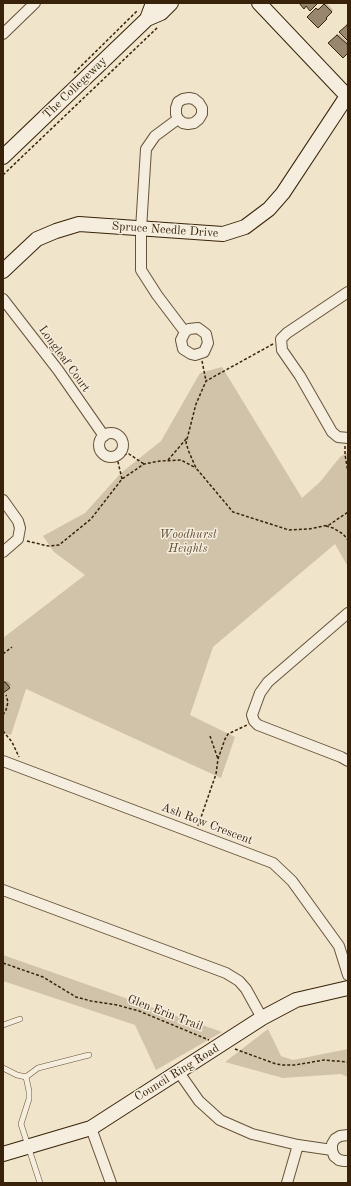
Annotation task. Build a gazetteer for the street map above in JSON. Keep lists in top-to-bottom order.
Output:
{
  "streets": {
    "street": [
      "The Collegeway",
      "Spruce Needle Drive",
      "Longleaf Court",
      "Ash Row Crescent",
      "Council Ring Road"
    ],
    "path": ["Glen Erin Trail"]
  },
  "crossings": [
    ["Glen Erin Trail", "Council Ring Road"]
  ],
  "parks": ["Woodhurst Heights"]
}
